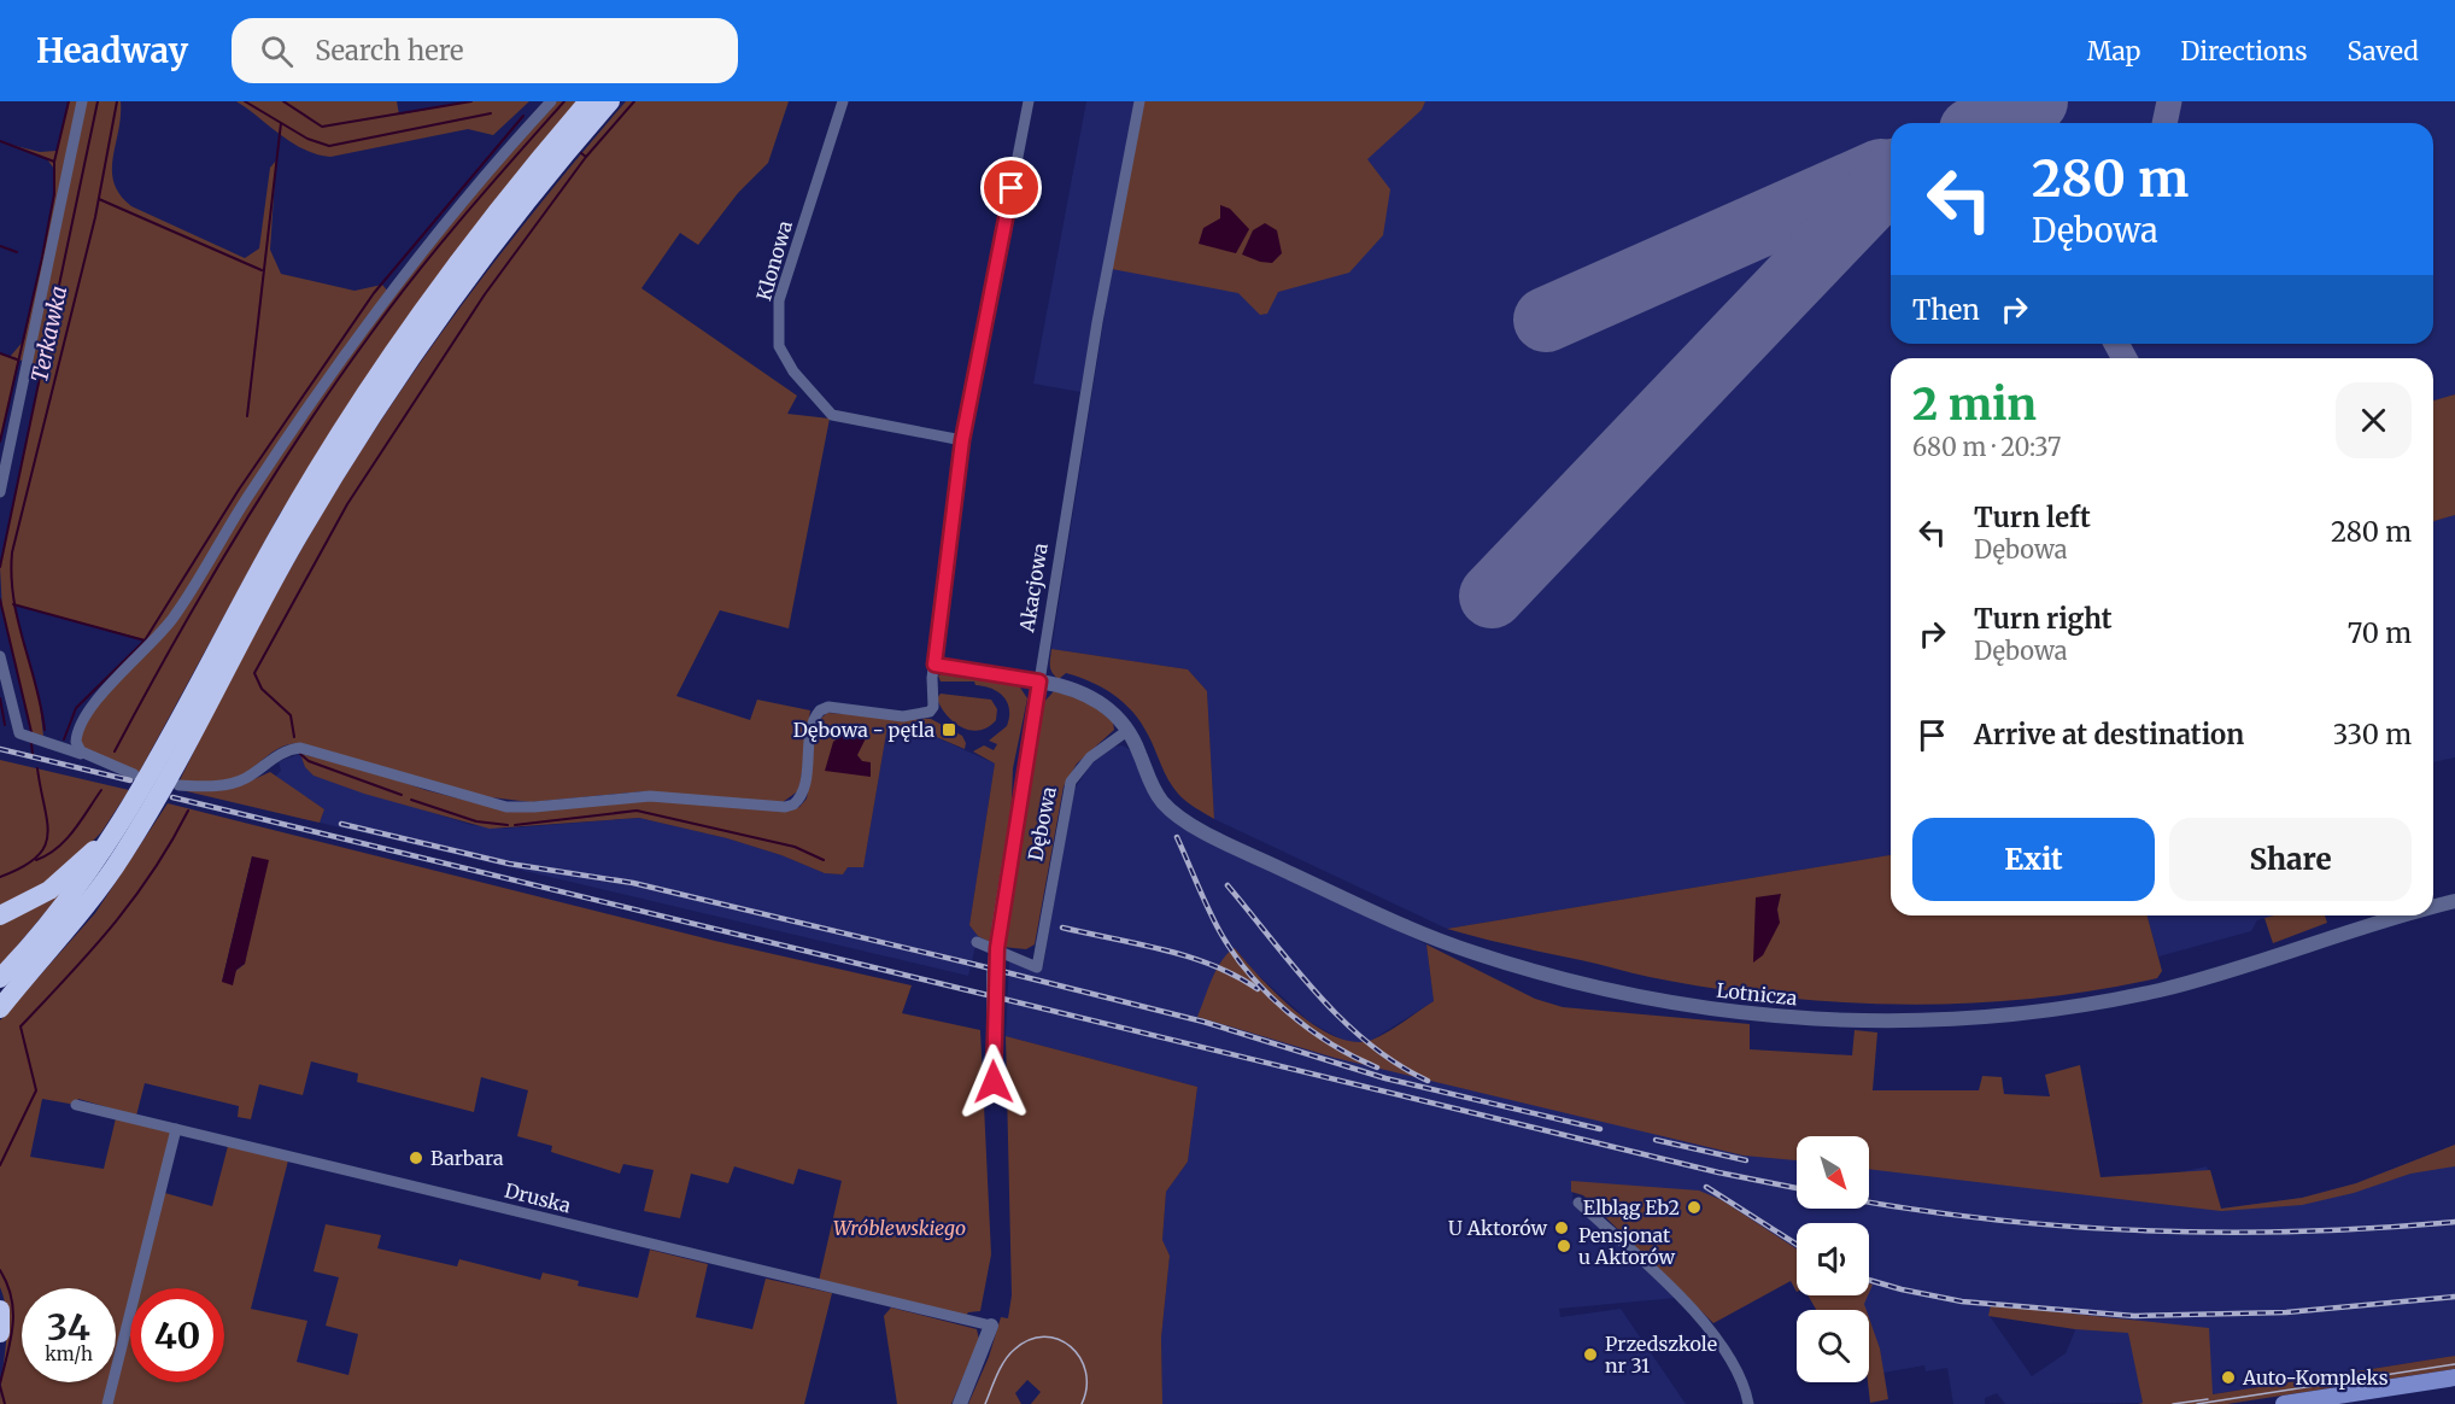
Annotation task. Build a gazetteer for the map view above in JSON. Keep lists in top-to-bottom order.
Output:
{
  "streets": {
    "street": [
      "Klonowa",
      "Akacjowa",
      "Dębowa",
      "Lotnicza",
      "Druska"
    ]
  },
  "crossings": [
    ["Dębowa", "Lotnicza"]
  ],
  "water": ["Terkawka"],
  "parks": ["Wróblewskiego"],
  "places": {
    "transit": ["Dębowa - pętla"],
    "other": [
      "Barbara",
      "Elbląg Eb2",
      "U Aktorów",
      "Pensjonat u Aktorów",
      "Przedszkole nr 31",
      "Auto-Kompleks"
    ]
  },
  "north": "bottom right",
  "page": {
    "header": "Headway",
    "search": "Search here",
    "nav": ["Map", "Directions", "Saved"],
    "turn": ["280 m", "Dębowa"],
    "then": "Then",
    "heading": ["2 min", "680 m · 20:37"],
    "list": [
      {
        "name": "Turn left",
        "note": "Dębowa",
        "value": "280 m"
      },
      {
        "name": "Turn right",
        "note": "Dębowa",
        "value": "70 m"
      },
      {
        "name": "Arrive at destination",
        "value": "330 m"
      }
    ],
    "buttons": ["Exit", "Share"],
    "speed": "34 km/h",
    "limit": "40"
  }
}
